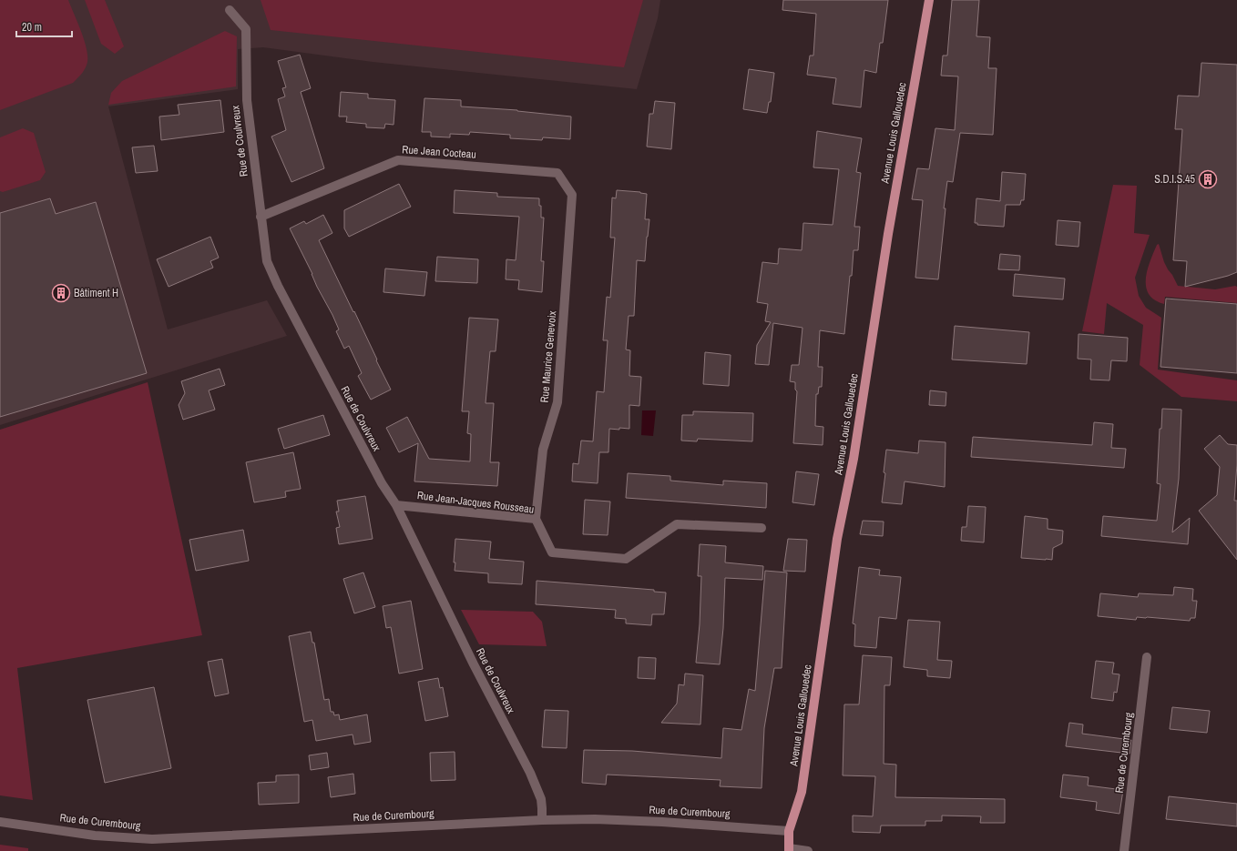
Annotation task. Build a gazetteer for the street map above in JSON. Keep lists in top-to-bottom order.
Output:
{
  "streets": {
    "main road": ["Avenue Louis Gallouedec"],
    "street": [
      "Rue de Coulvreux",
      "Rue Jean Cocteau",
      "Rue Maurice Genevoix",
      "Rue Jean-Jacques Rousseau",
      "Rue de Curembourg"
    ]
  },
  "crossings": [
    ["Avenue Louis Gallouedec", "Rue de Curembourg"],
    ["Rue de Coulvreux", "Rue Jean Cocteau"],
    ["Rue de Coulvreux", "Rue Jean-Jacques Rousseau"],
    ["Rue de Coulvreux", "Rue de Curembourg"],
    ["Rue Jean Cocteau", "Rue Maurice Genevoix"],
    ["Rue Maurice Genevoix", "Rue Jean-Jacques Rousseau"]
  ],
  "places": {
    "building": ["S.D.I.S.45", "Bâtiment H"]
  },
  "scale_bar": "20 m"
}
